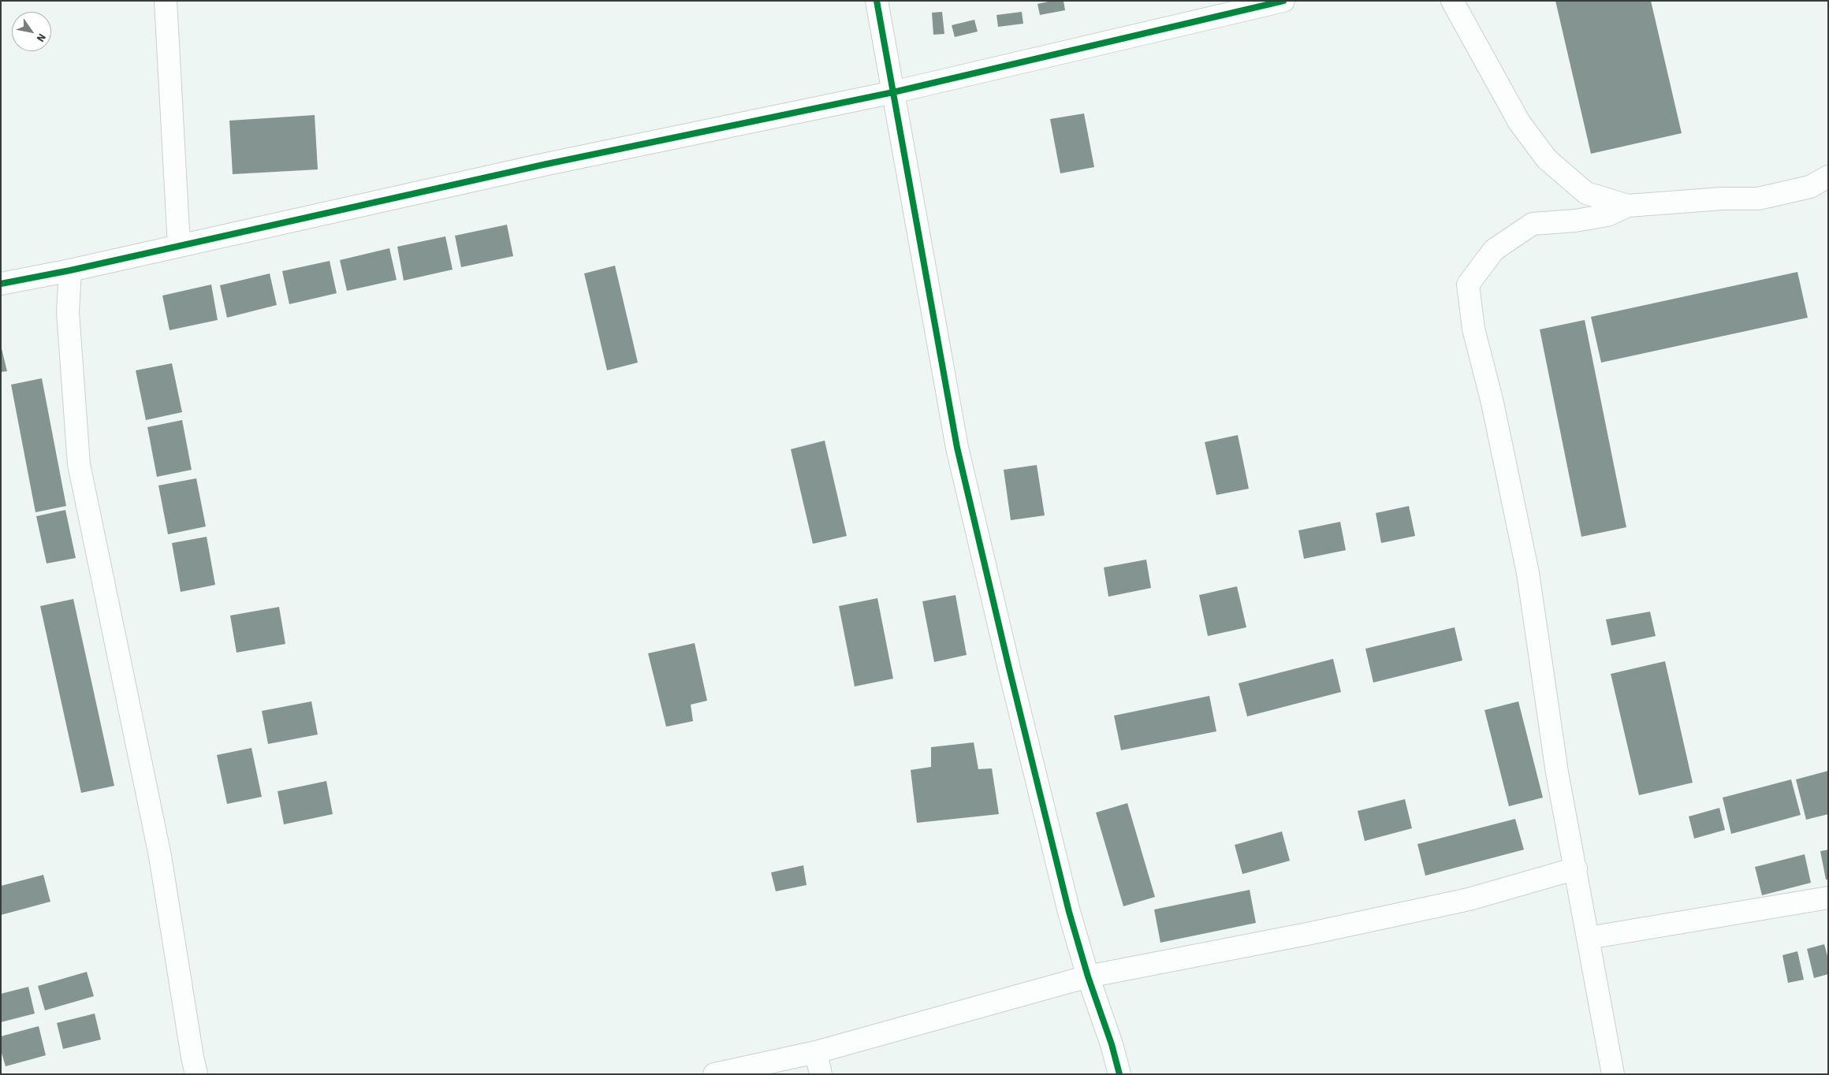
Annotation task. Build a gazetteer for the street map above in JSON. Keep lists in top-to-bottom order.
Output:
{
  "north": "bottom right"
}
